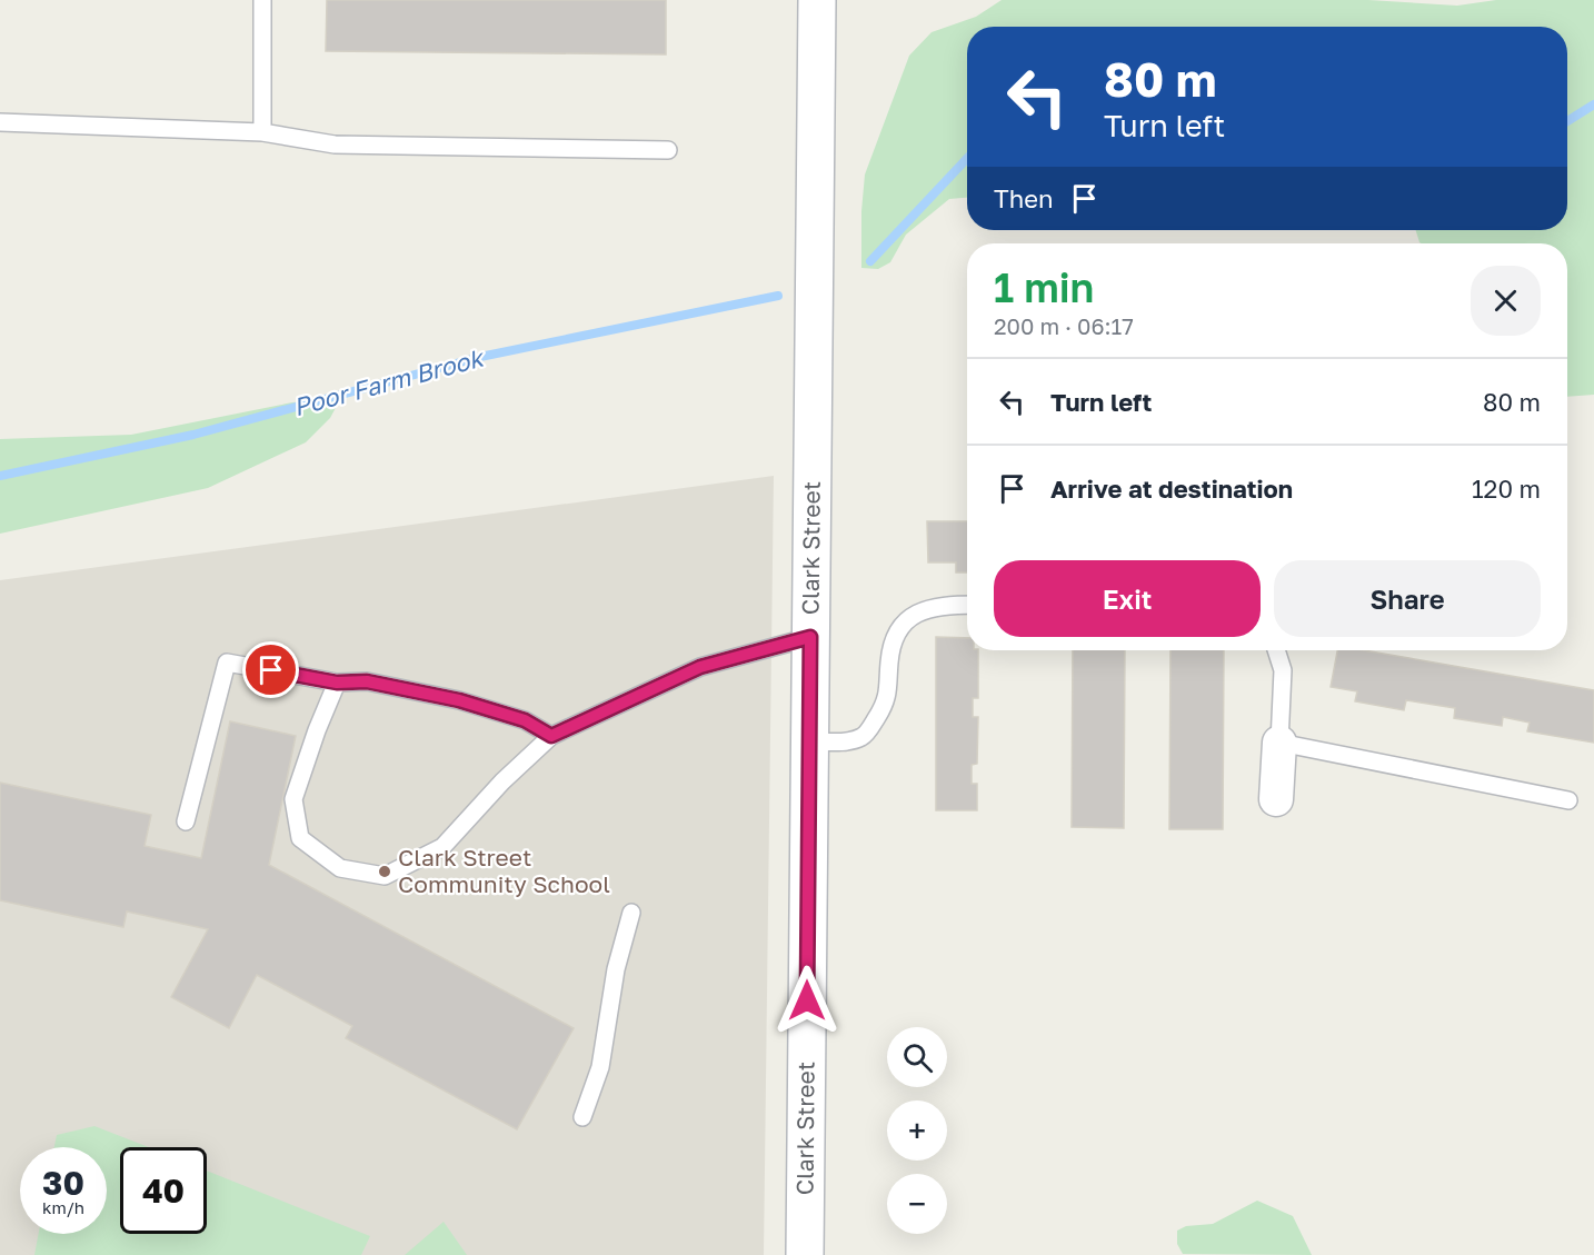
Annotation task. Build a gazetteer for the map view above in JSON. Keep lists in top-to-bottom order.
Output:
{
  "streets": {
    "street": ["Clark Street"]
  },
  "water": ["Poor Farm Brook"],
  "places": ["Clark Street Community School"],
  "page": {
    "turn": ["80 m", "Turn left"],
    "then": "Then",
    "heading": ["1 min", "200 m · 06:17"],
    "list": [
      {
        "name": "Turn left",
        "value": "80 m"
      },
      {
        "name": "Arrive at destination",
        "value": "120 m"
      }
    ],
    "buttons": ["Exit", "Share"],
    "map_buttons": ["+", "−"],
    "speed": "30 km/h",
    "limit": "40"
  }
}
